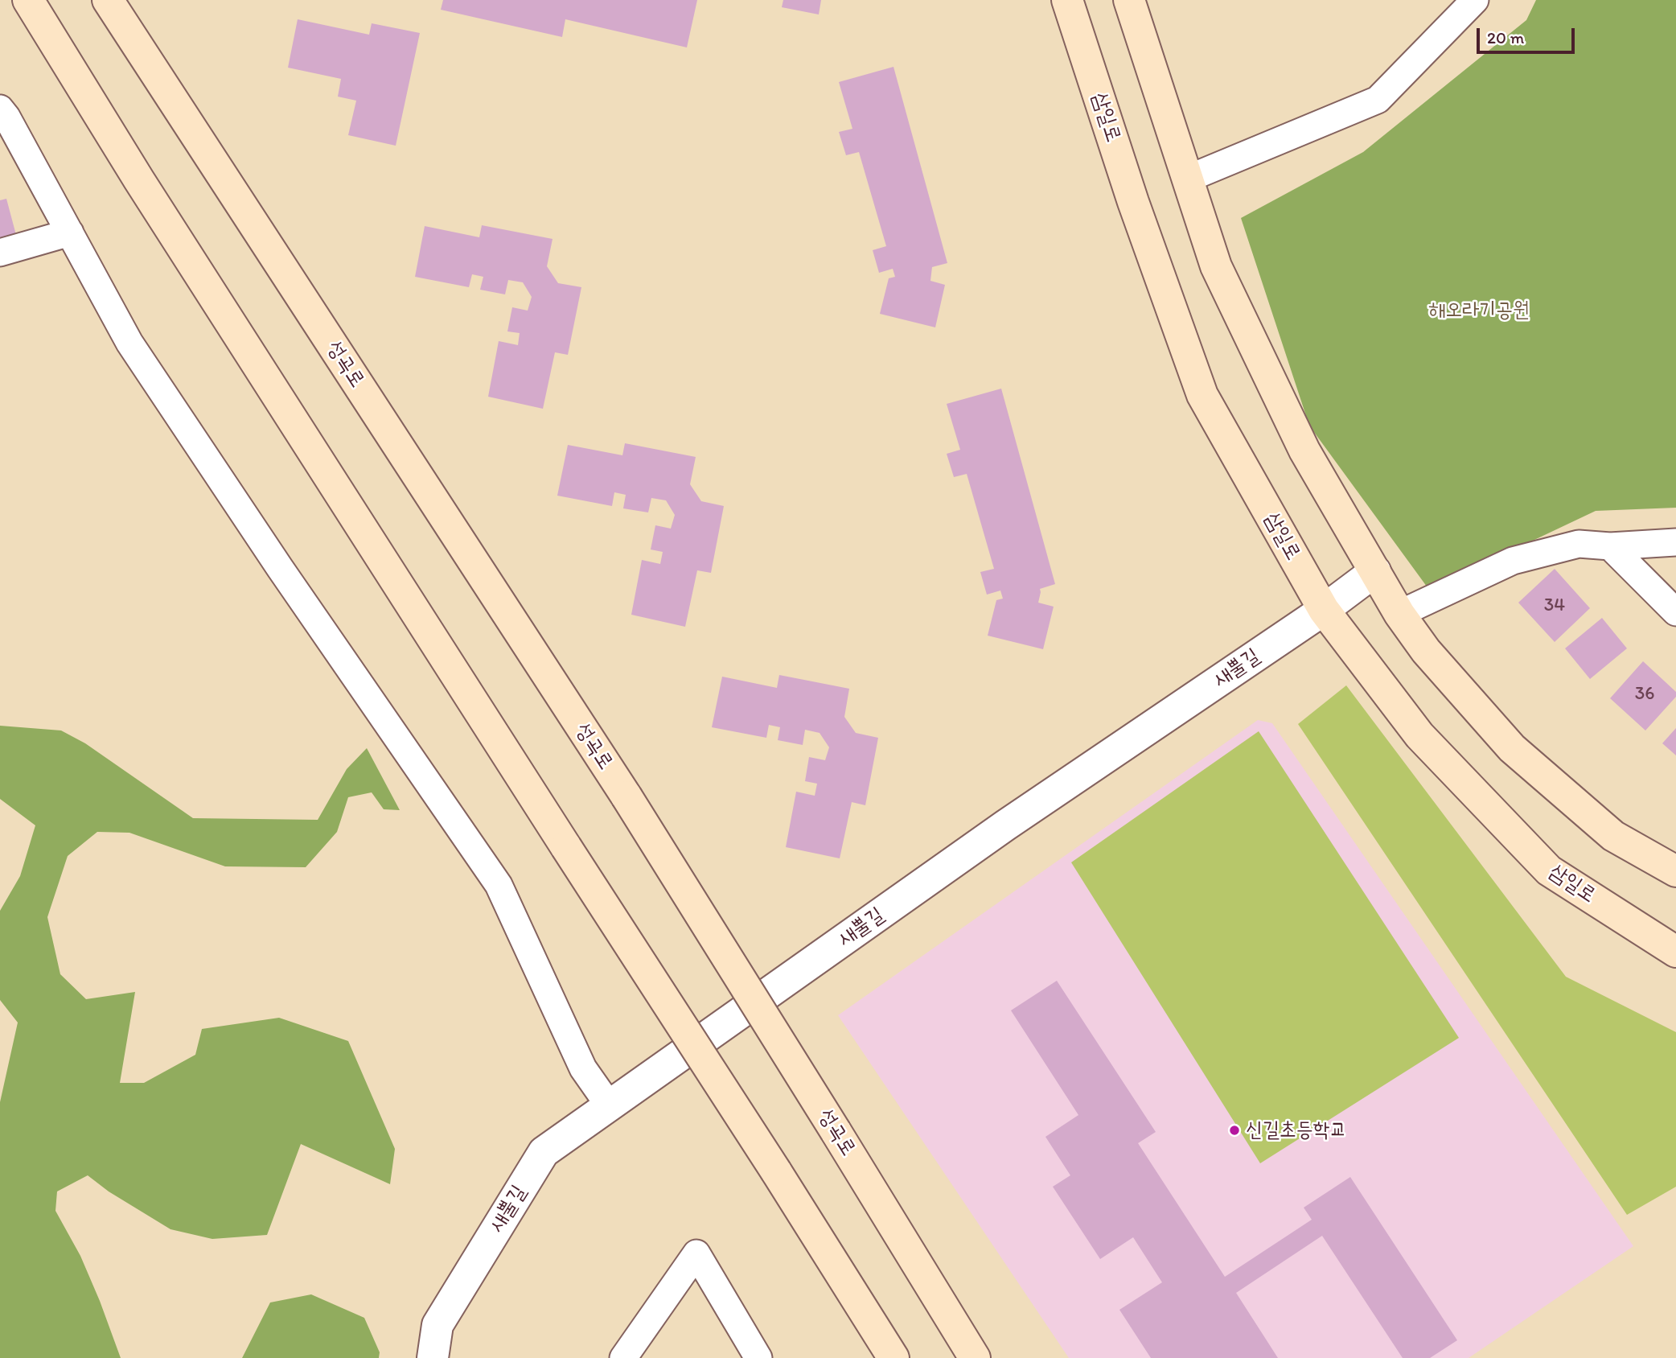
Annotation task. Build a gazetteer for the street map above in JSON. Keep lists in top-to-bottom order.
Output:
{
  "streets": {
    "main road": ["삼일로", "성곡로"],
    "street": ["새뿔길"]
  },
  "crossings": [
    ["삼일로", "새뿔길"]
  ],
  "parks": ["해오라기공원"],
  "places": ["신길초등학교"],
  "house_numbers": ["34", "36"],
  "scale_bar": "20 m"
}
